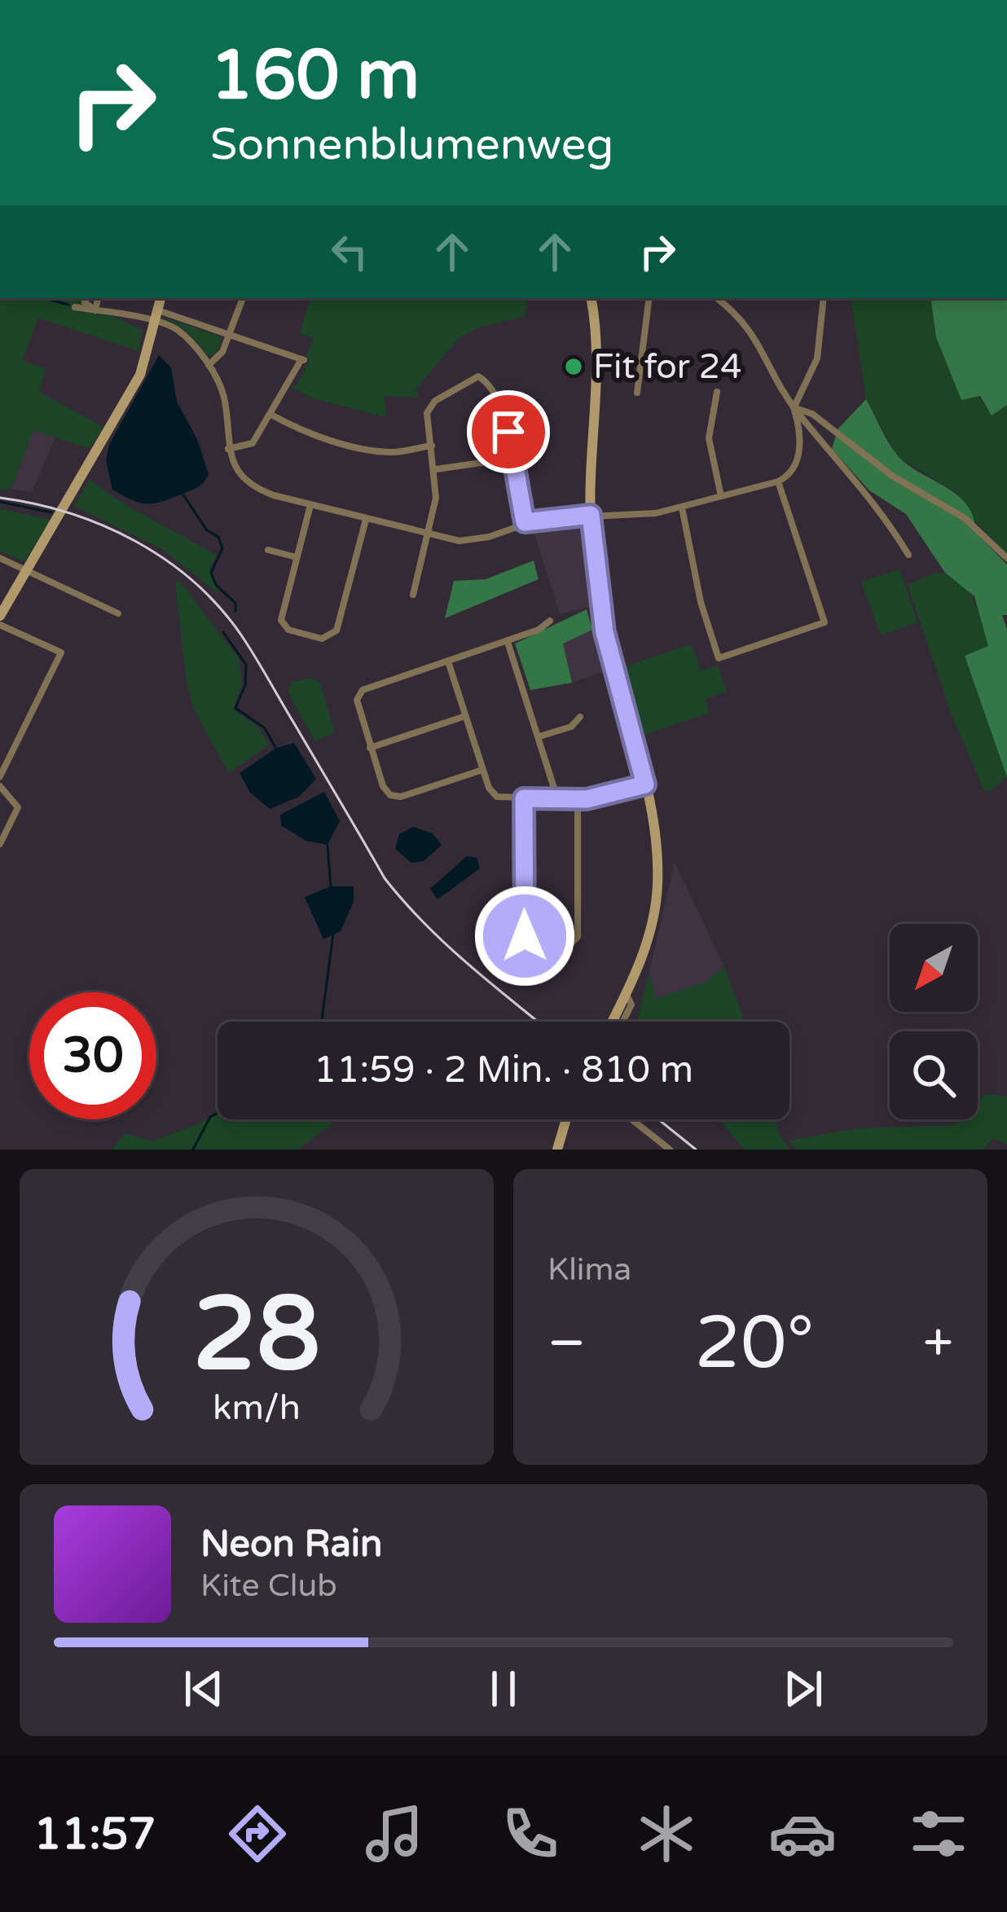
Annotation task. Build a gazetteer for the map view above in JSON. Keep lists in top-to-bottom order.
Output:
{
  "places": ["Fit for 24"],
  "north": "bottom left",
  "page": {
    "turn": ["160 m", "Sonnenblumenweg"],
    "limit": "30",
    "trip": "11:59 · 2 Min. · 810 m",
    "tile": "Klima",
    "heat": ["−", "20°", "+"],
    "song": ["Neon Rain", "Kite Club"],
    "tabs": "11:57",
    "gauge": ["28", "km/h"]
  }
}
